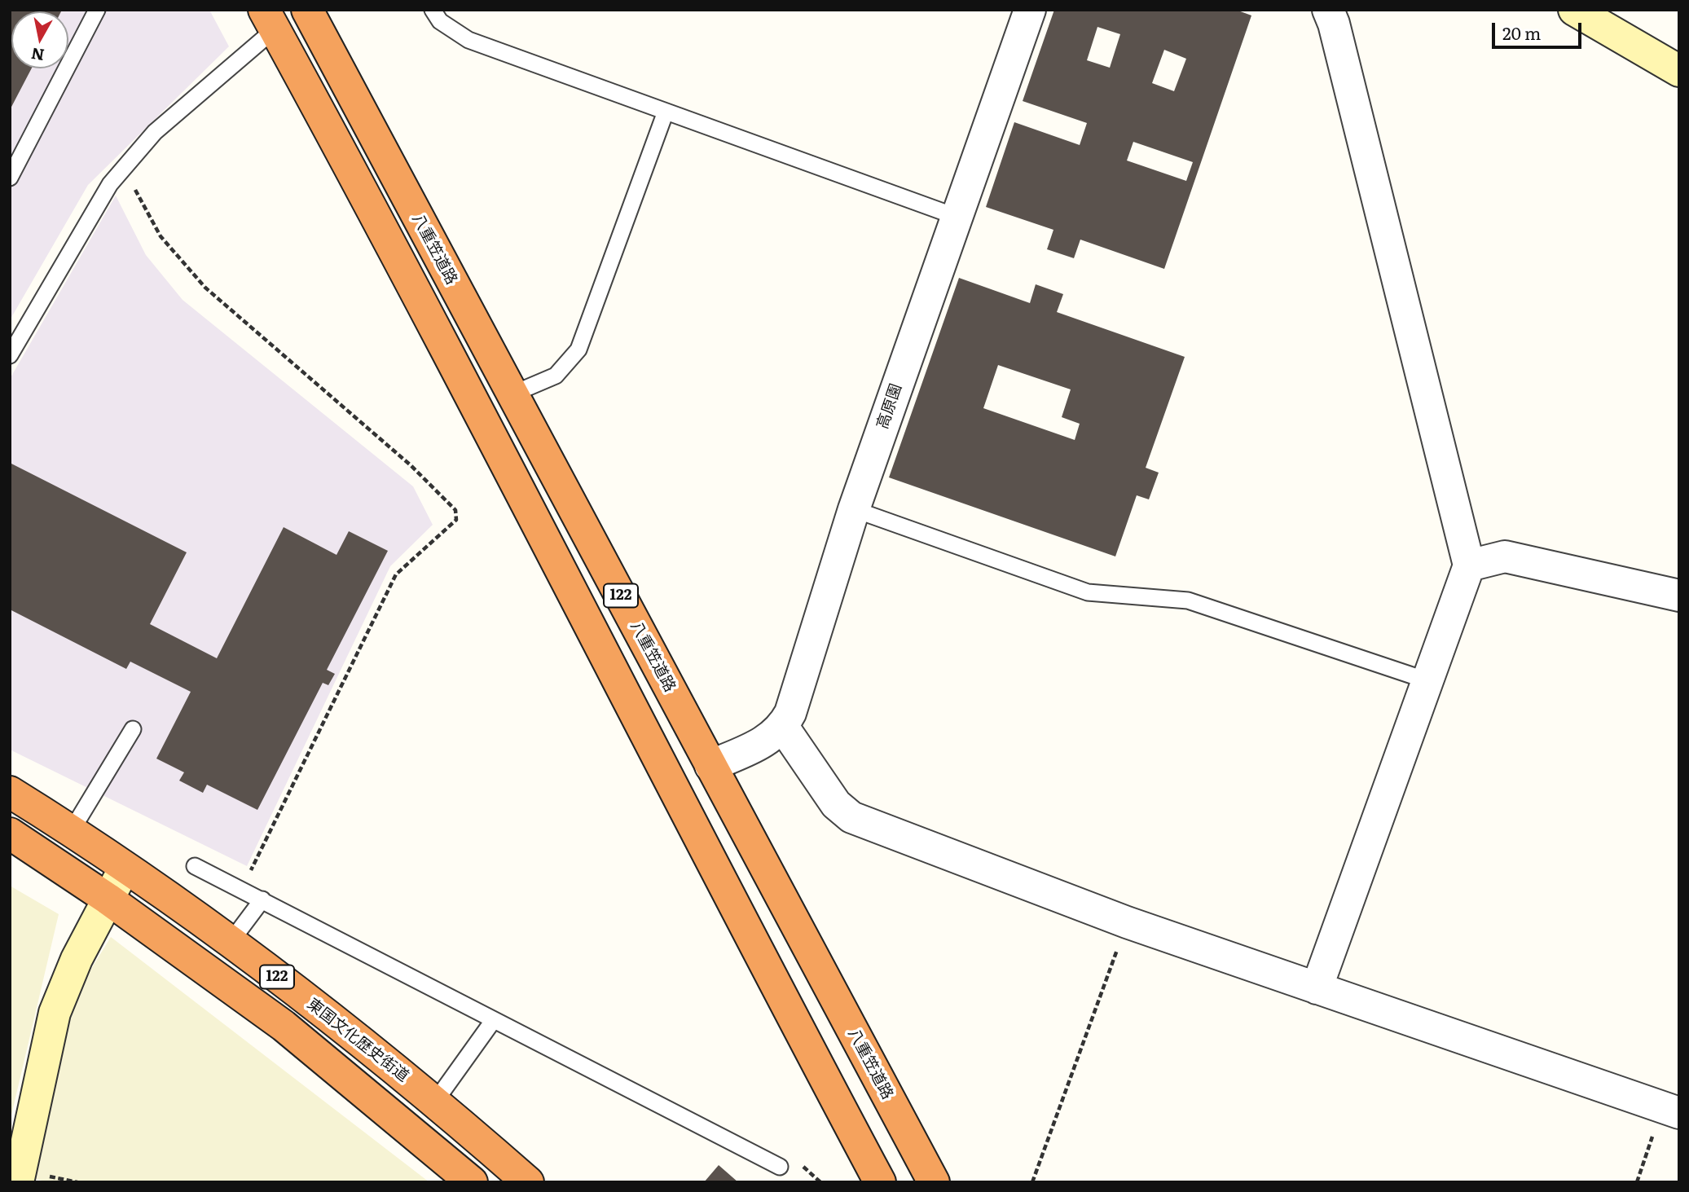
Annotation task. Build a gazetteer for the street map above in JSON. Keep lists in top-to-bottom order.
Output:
{
  "streets": {
    "highway": ["八重笠道路", "122", "東国文化歴史街道"],
    "street": ["高原園"]
  },
  "crossings": [
    ["八重笠道路", "高原園"]
  ],
  "scale_bar": "20 m",
  "north": "bottom"
}
